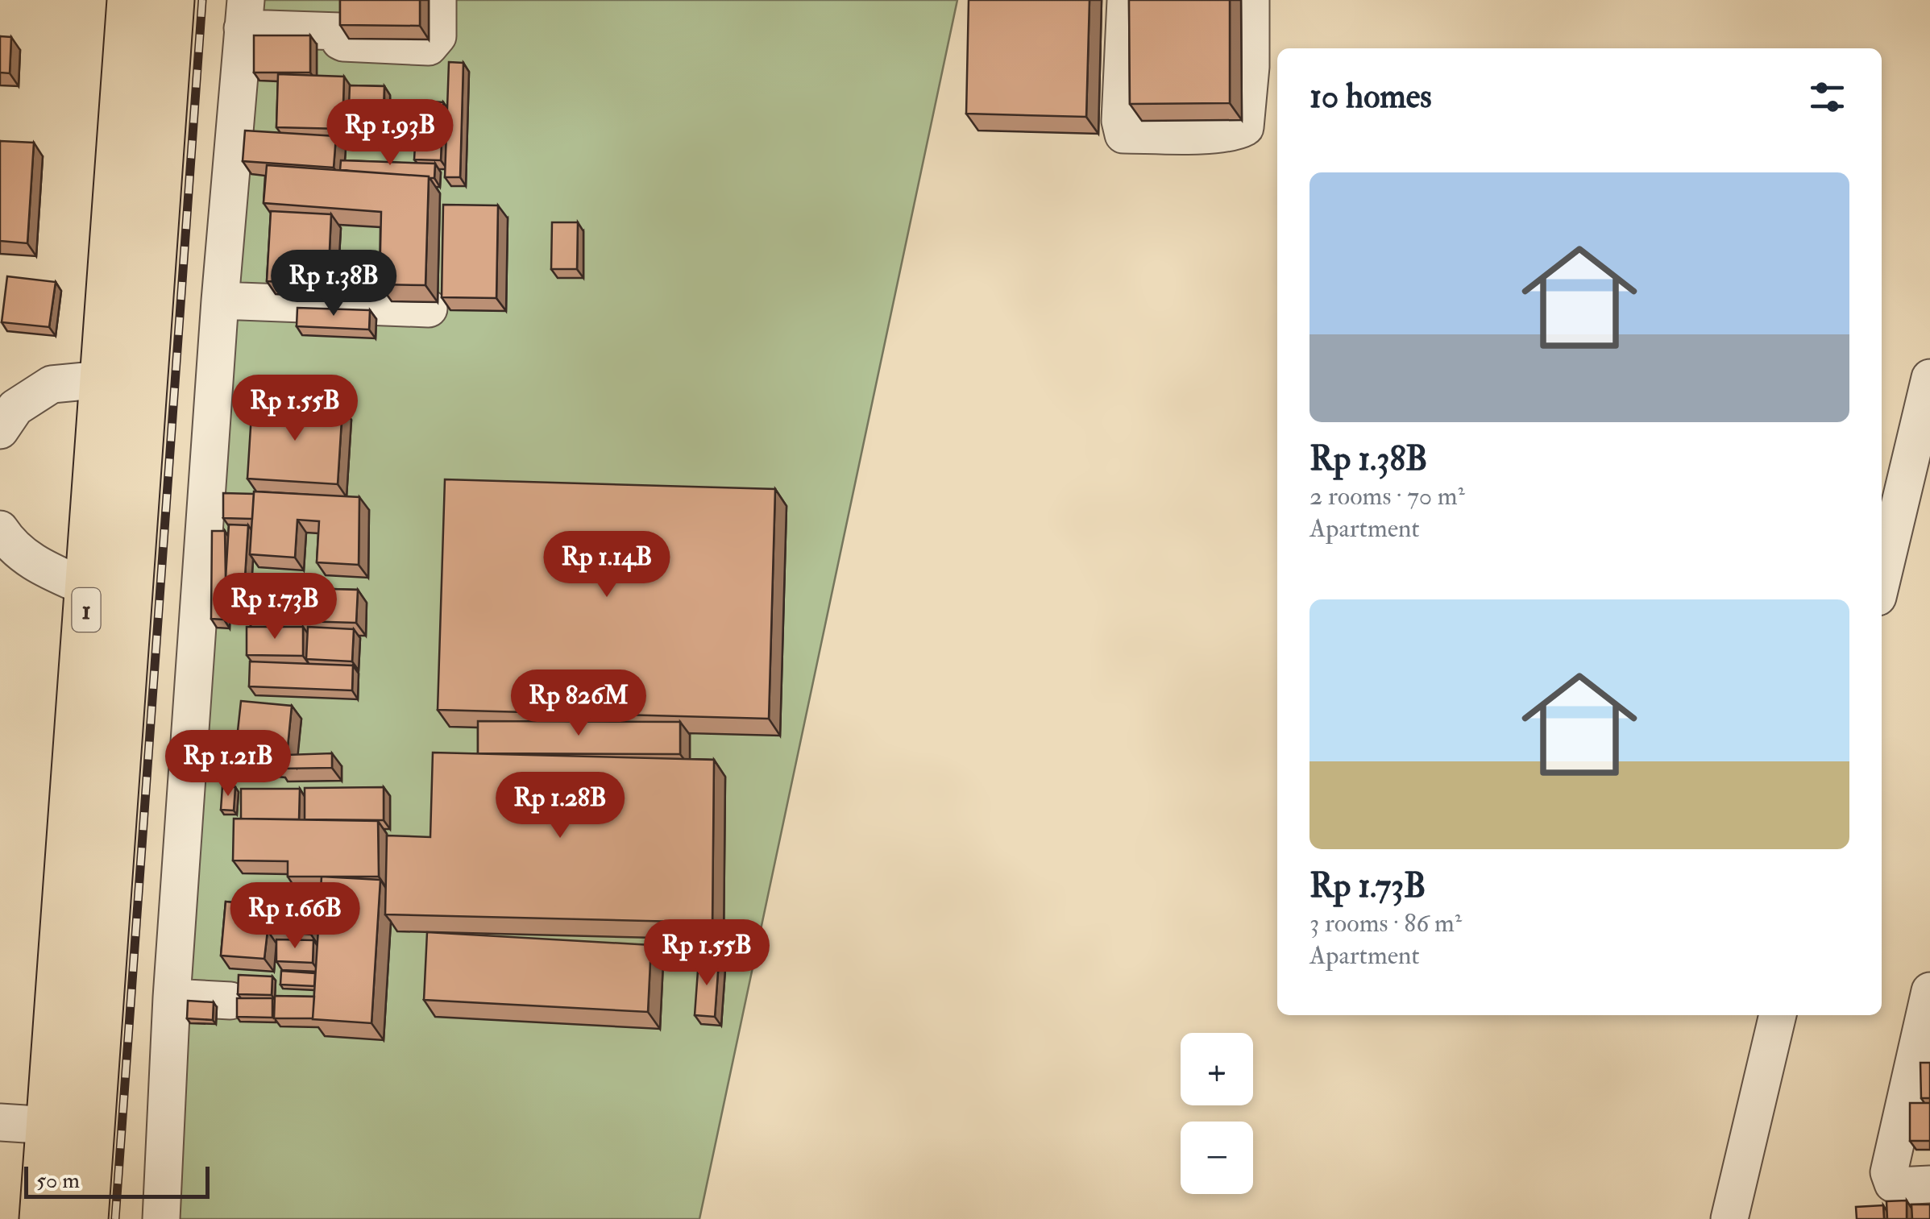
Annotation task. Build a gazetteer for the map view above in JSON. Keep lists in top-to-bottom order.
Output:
{
  "streets": {
    "highway": ["1"]
  },
  "scale_bar": "50 m",
  "page": {
    "heading": "10 homes",
    "price": [
      "Rp 1.93B",
      "Rp 1.38B",
      "Rp 1.55B",
      "Rp 1.14B",
      "Rp 1.73B",
      "Rp 826M",
      "Rp 1.21B",
      "Rp 1.28B",
      "Rp 1.66B",
      "Rp 1.55B"
    ],
    "list": [
      {
        "name": "Rp 1.38B",
        "note": "2 rooms · 70 m² · Apartment"
      },
      {
        "name": "Rp 1.73B",
        "note": "3 rooms · 86 m² · Apartment"
      }
    ],
    "map_buttons": ["+", "−"],
    "scale": "50 m"
  }
}
